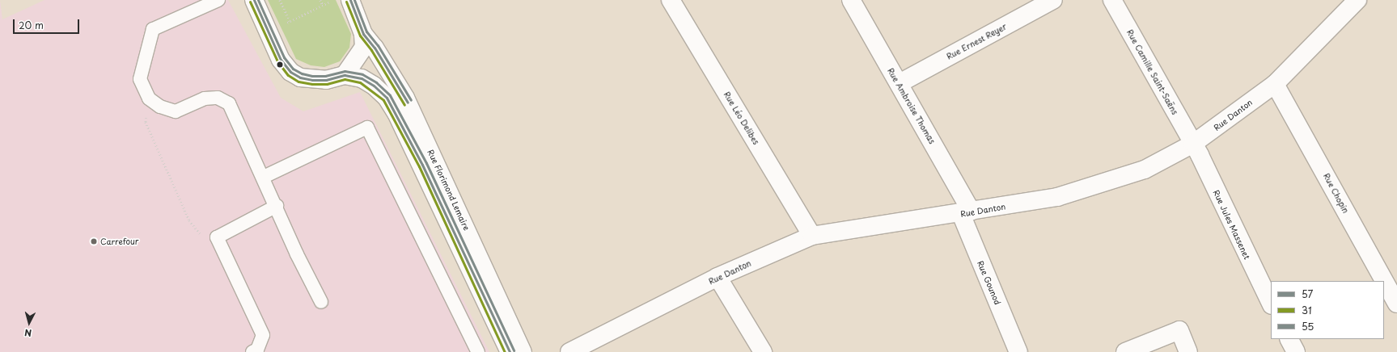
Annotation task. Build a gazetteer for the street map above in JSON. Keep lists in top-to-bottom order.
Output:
{
  "streets": {
    "street": [
      "Rue Ernest Reyer",
      "Rue Camille Saint-Saëns",
      "Rue Ambroise Thomas",
      "Rue Danton",
      "Rue Léo Delibes",
      "Rue Florimond Lemaire",
      "Rue Chopin",
      "Rue Jules Massenet",
      "Rue Gounod"
    ]
  },
  "crossings": [
    ["Rue Ernest Reyer", "Rue Ambroise Thomas"],
    ["Rue Camille Saint-Saëns", "Rue Danton"],
    ["Rue Camille Saint-Saëns", "Rue Jules Massenet"],
    ["Rue Ambroise Thomas", "Rue Danton"],
    ["Rue Ambroise Thomas", "Rue Gounod"],
    ["Rue Danton", "Rue Léo Delibes"],
    ["Rue Danton", "Rue Chopin"],
    ["Rue Danton", "Rue Jules Massenet"],
    ["Rue Danton", "Rue Gounod"]
  ],
  "places": ["Carrefour"],
  "lines": ["transit line 57", "transit line 55", "transit line 31"],
  "legend": ["57", "31", "55"],
  "scale_bar": "20 m",
  "north": "bottom"
}
